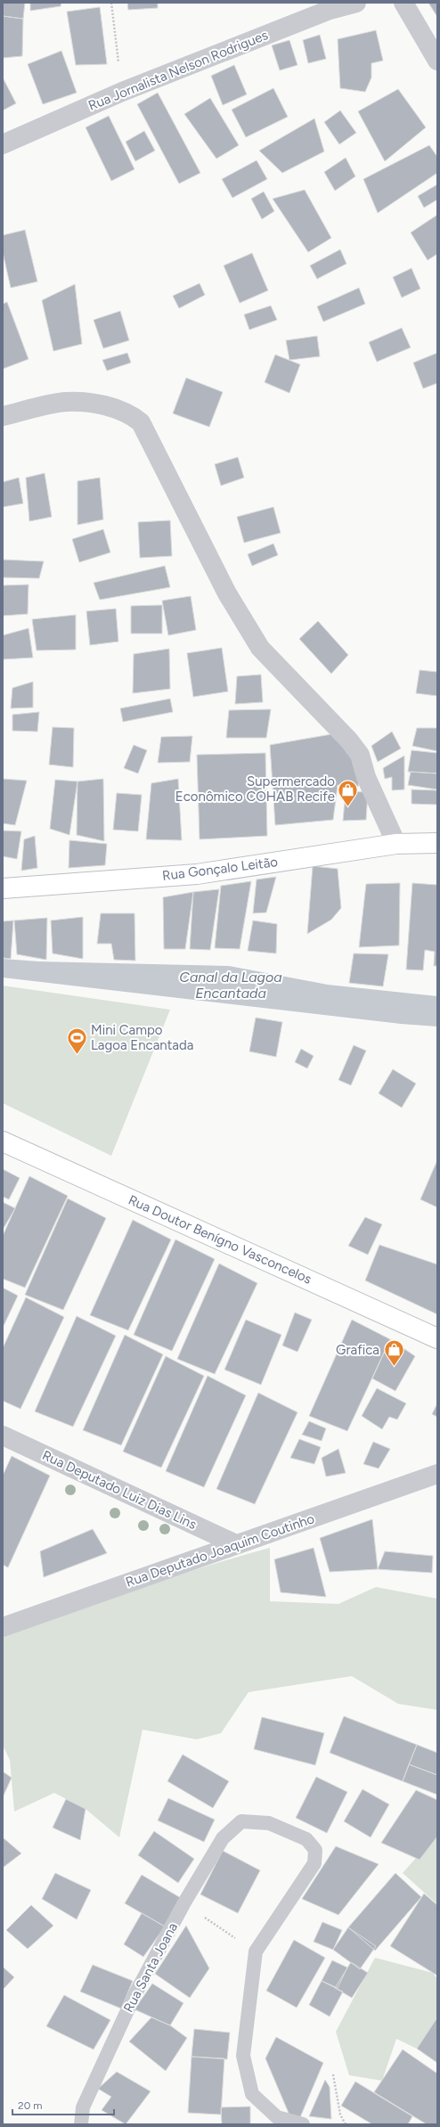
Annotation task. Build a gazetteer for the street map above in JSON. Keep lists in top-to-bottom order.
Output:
{
  "streets": {
    "main road": ["Rua Gonçalo Leitão", "Rua Doutor Benígno Vasconcelos"],
    "street": ["Rua Jornalista Nelson Rodrigues", "Rua Deputado Luiz Dias Lins", "Rua Deputado Joaquim Coutinho"],
    "lane": ["Rua Santa Joana"]
  },
  "crossings": [
    ["Rua Deputado Luiz Dias Lins", "Rua Deputado Joaquim Coutinho"]
  ],
  "water": ["Canal da Lagoa Encantada"],
  "places": {
    "shop": ["Supermercado Econômico COHAB Recife", "Grafica"],
    "sports": ["Mini Campo Lagoa Encantada"]
  },
  "scale_bar": "20 m"
}
